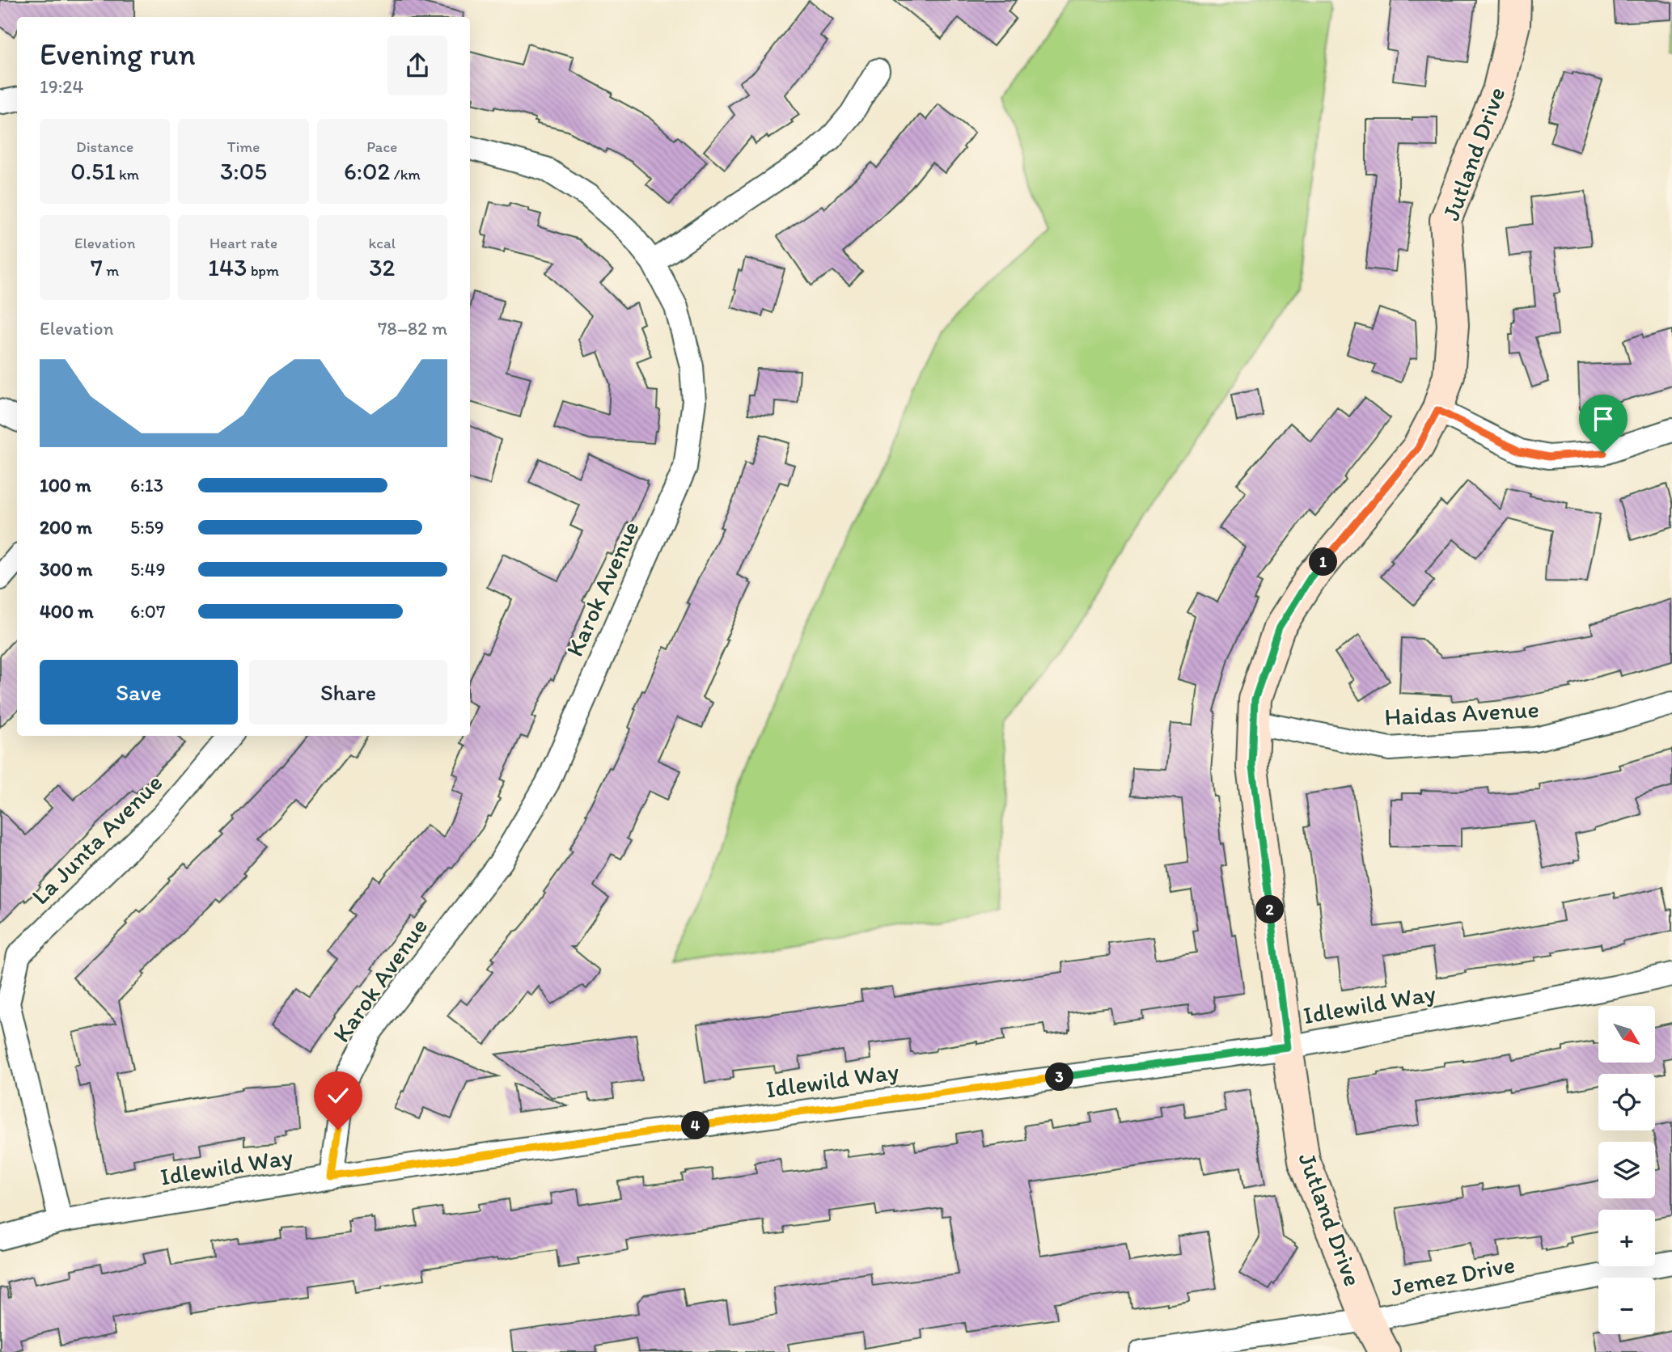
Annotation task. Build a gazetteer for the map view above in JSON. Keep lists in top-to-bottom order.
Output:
{
  "streets": {
    "street": [
      "Jutland Drive",
      "Karok Avenue",
      "Haidas Avenue",
      "La Junta Avenue",
      "Idlewild Way",
      "Jemez Drive"
    ]
  },
  "crossings": [
    ["Jutland Drive", "Haidas Avenue"],
    ["Jutland Drive", "Idlewild Way"],
    ["Jutland Drive", "Jemez Drive"],
    ["Karok Avenue", "Idlewild Way"],
    ["La Junta Avenue", "Idlewild Way"]
  ],
  "north": "bottom right",
  "page": {
    "heading": ["Evening run", "19:24"],
    "stats": [
      ["Distance", "0.51 km"],
      ["Time", "3:05"],
      ["Pace", "6:02 /km"],
      ["Elevation", "7 m"],
      ["Heart rate", "143 bpm"],
      ["kcal", "32"]
    ],
    "chart": ["Elevation", "78–82 m"],
    "list": [
      {
        "name": "100 m",
        "note": "6:13"
      },
      {
        "name": "200 m",
        "note": "5:59"
      },
      {
        "name": "300 m",
        "note": "5:49"
      },
      {
        "name": "400 m",
        "note": "6:07"
      }
    ],
    "pins": [
      "1",
      "2",
      "3",
      "4"
    ],
    "buttons": ["Save", "Share"],
    "map_buttons": ["+", "−"]
  }
}
